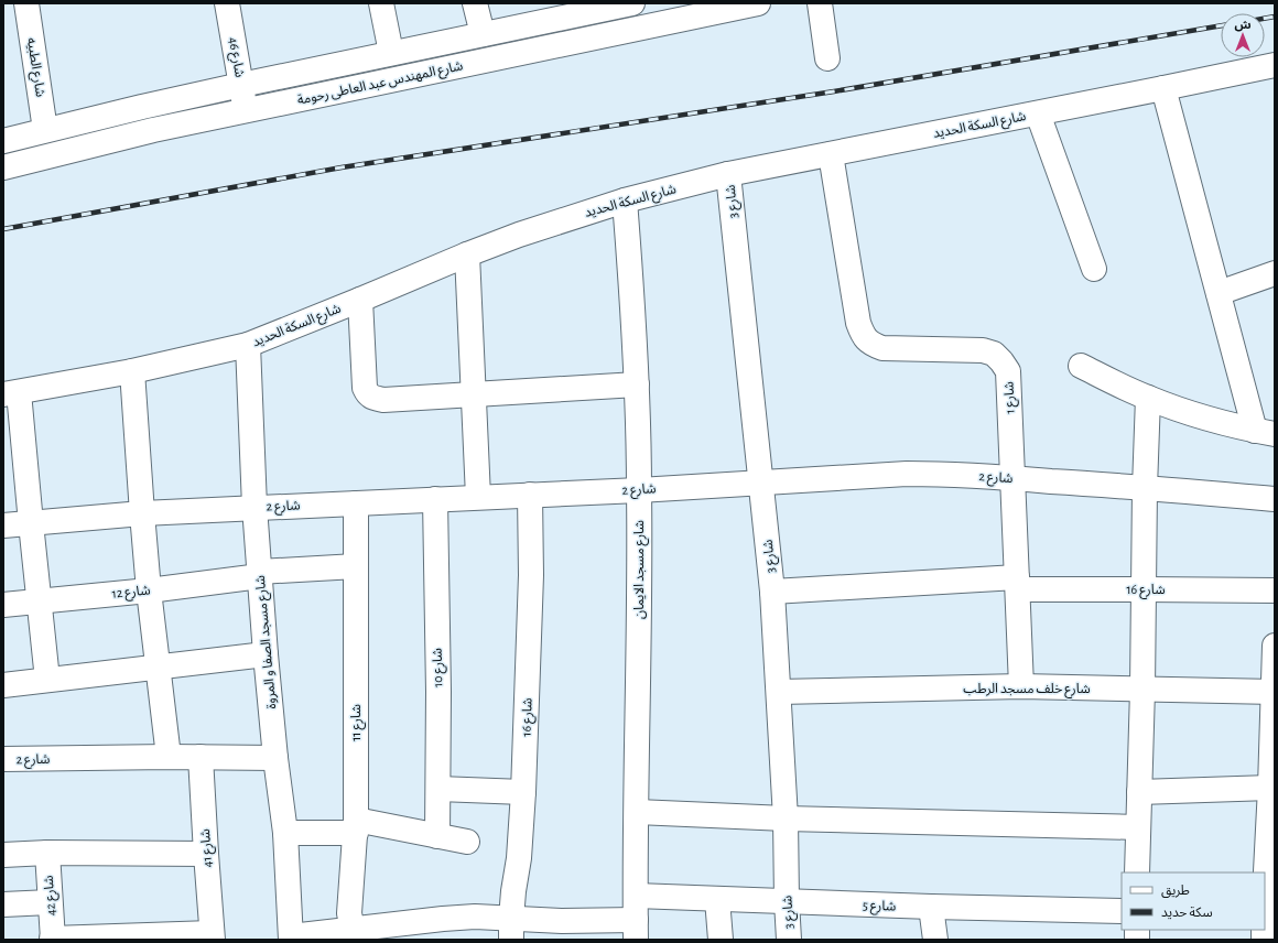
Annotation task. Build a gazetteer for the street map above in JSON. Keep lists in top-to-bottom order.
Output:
{
  "streets": {
    "street": [
      "شارع 46",
      "شارع الطبيه",
      "شارع المهندس عبد العاطى رحومة",
      "شارع السكة الحديد",
      "شارع 3",
      "شارع 1",
      "شارع 2",
      "شارع مسجد الايمان",
      "شارع 16",
      "شارع 12",
      "شارع مسجد الصفا و المروة",
      "شارع 10",
      "شارع خلف مسجد الرطب",
      "شارع 11",
      "شارع 41",
      "شارع 42",
      "شارع 5"
    ]
  },
  "crossings": [
    ["شارع 46", "شارع المهندس عبد العاطى رحومة"],
    ["شارع الطبيه", "شارع المهندس عبد العاطى رحومة"],
    ["شارع السكة الحديد", "شارع 3"],
    ["شارع السكة الحديد", "شارع 1"],
    ["شارع السكة الحديد", "شارع مسجد الايمان"],
    ["شارع السكة الحديد", "شارع مسجد الصفا و المروة"],
    ["شارع 3", "شارع 2"],
    ["شارع 3", "شارع 16"],
    ["شارع 3", "شارع خلف مسجد الرطب"],
    ["شارع 3", "شارع 5"],
    ["شارع 1", "شارع 2"],
    ["شارع 1", "شارع 16"],
    ["شارع 1", "شارع خلف مسجد الرطب"],
    ["شارع 2", "شارع مسجد الايمان"],
    ["شارع 2", "شارع 16"],
    ["شارع 2", "شارع مسجد الصفا و المروة"],
    ["شارع 2", "شارع 10"],
    ["شارع 2", "شارع 11"],
    ["شارع 2", "شارع 41"],
    ["شارع مسجد الايمان", "شارع 5"],
    ["شارع 12", "شارع مسجد الصفا و المروة"],
    ["شارع 12", "شارع 11"]
  ],
  "legend": ["طريق", "سكة حديد"],
  "north": "top"
}
